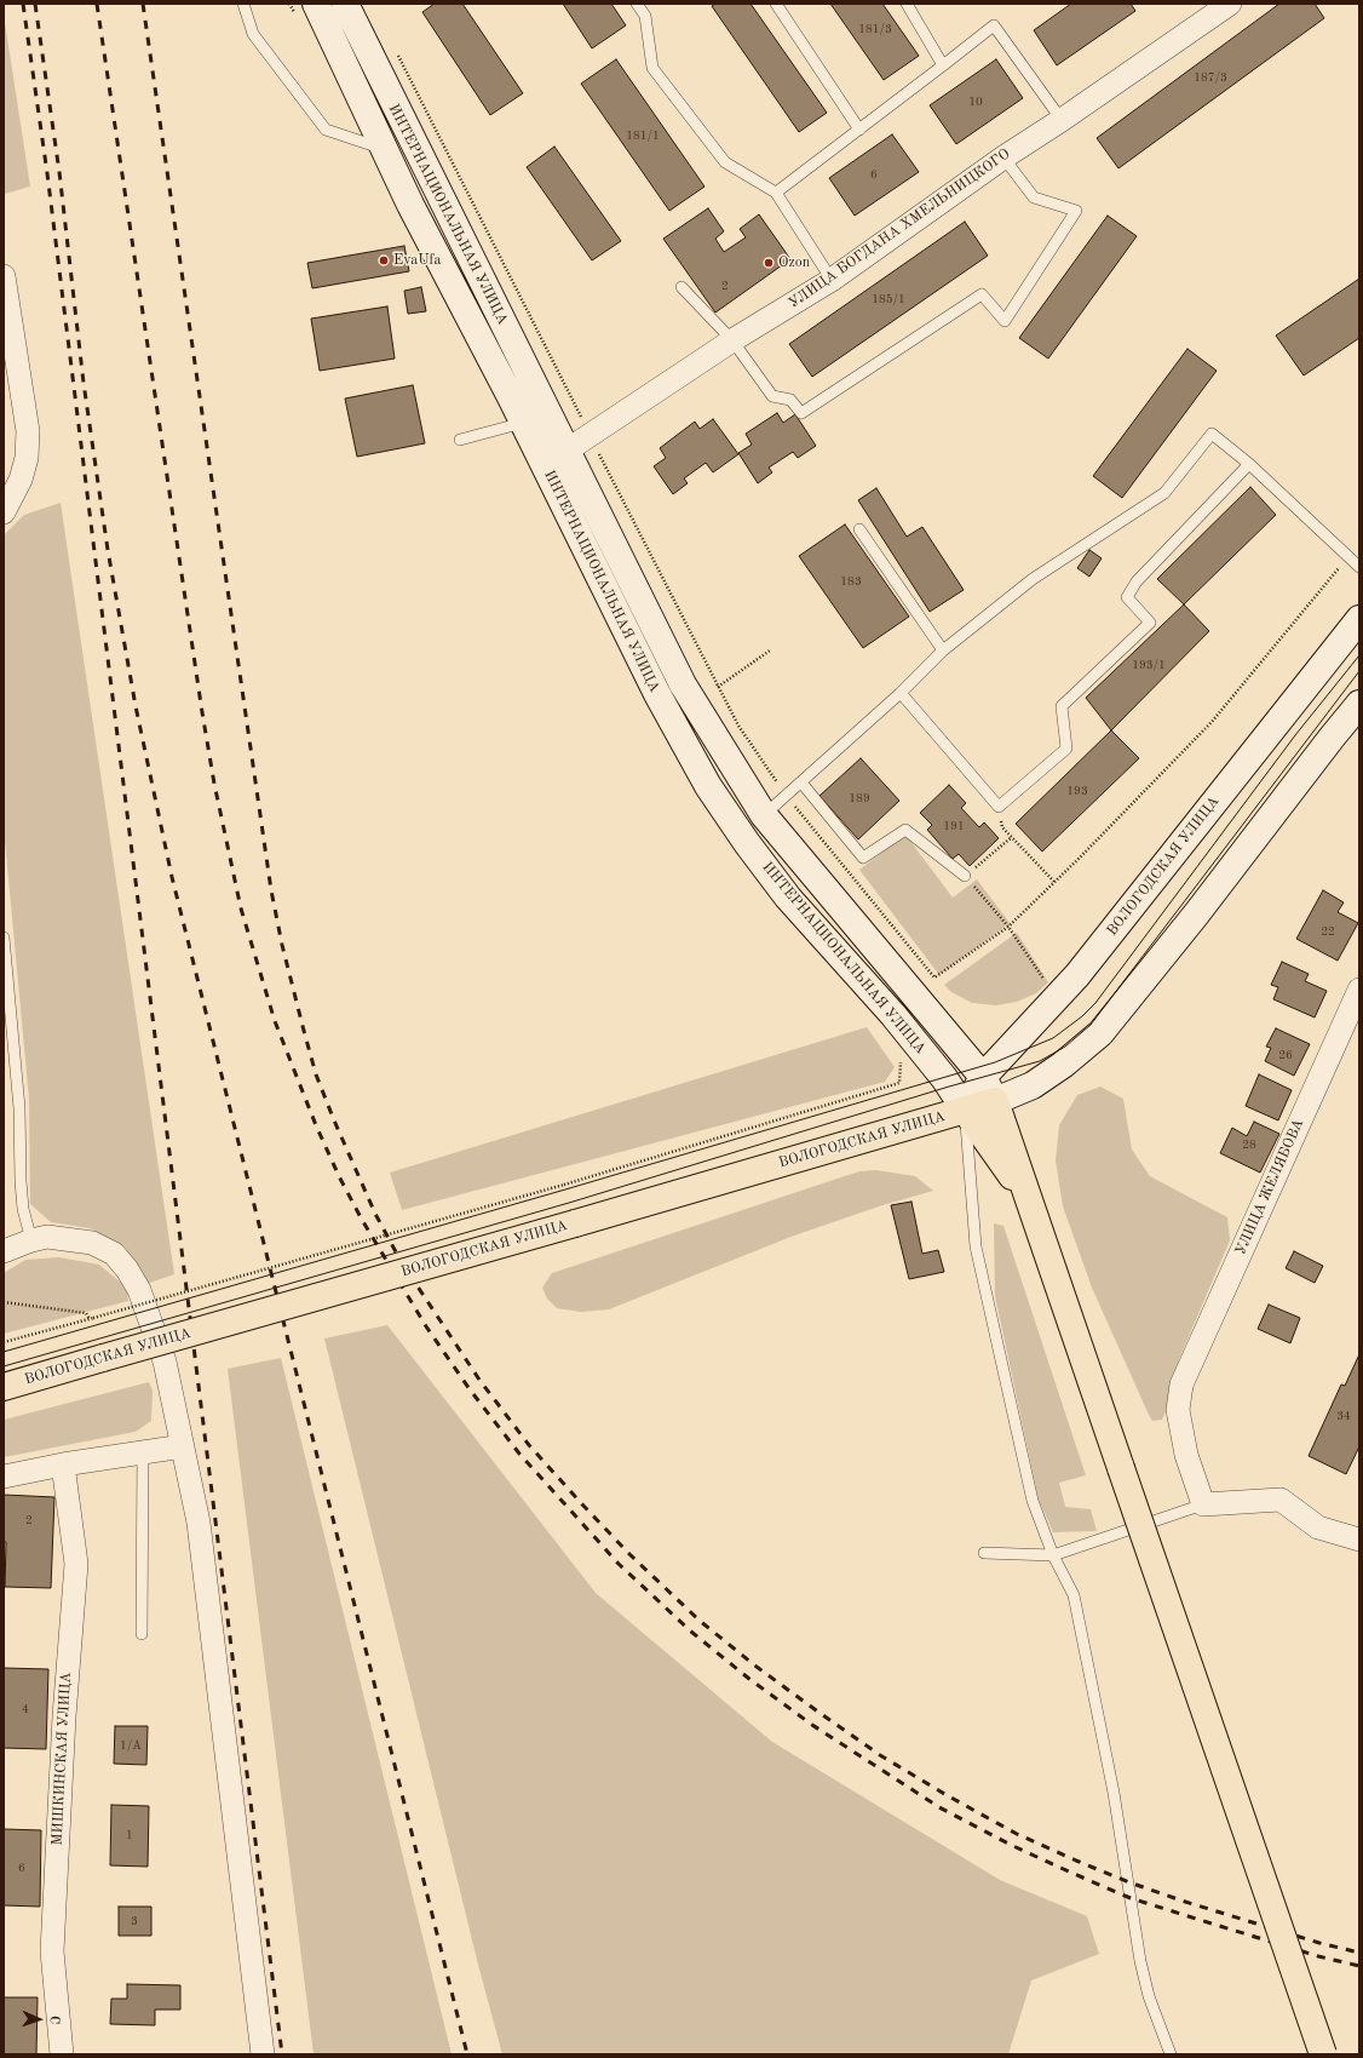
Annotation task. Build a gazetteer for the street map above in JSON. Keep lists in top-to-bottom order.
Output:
{
  "streets": {
    "main road": ["ИНТЕРНАЦИОНАЛЬНАЯ УЛИЦА", "ВОЛОГОДСКАЯ УЛИЦА"],
    "street": ["УЛИЦА БОГДАНА ХМЕЛЬНИЦКОГО", "УЛИЦА ЖЕЛЯБОВА", "МИШКИНСКАЯ УЛИЦА"]
  },
  "crossings": [
    ["ИНТЕРНАЦИОНАЛЬНАЯ УЛИЦА", "УЛИЦА БОГДАНА ХМЕЛЬНИЦКОГО"],
    ["ИНТЕРНАЦИОНАЛЬНАЯ УЛИЦА", "ВОЛОГОДСКАЯ УЛИЦА"]
  ],
  "places": ["EvaUfa", "Ozon"],
  "house_numbers": [
    "181/3",
    "187/3",
    "10",
    "181/1",
    "6",
    "2",
    "185/1",
    "183",
    "193/1",
    "193",
    "189",
    "191",
    "22",
    "26",
    "28",
    "34",
    "2",
    "4",
    "1/А",
    "1",
    "6",
    "3"
  ],
  "north": "right"
}
